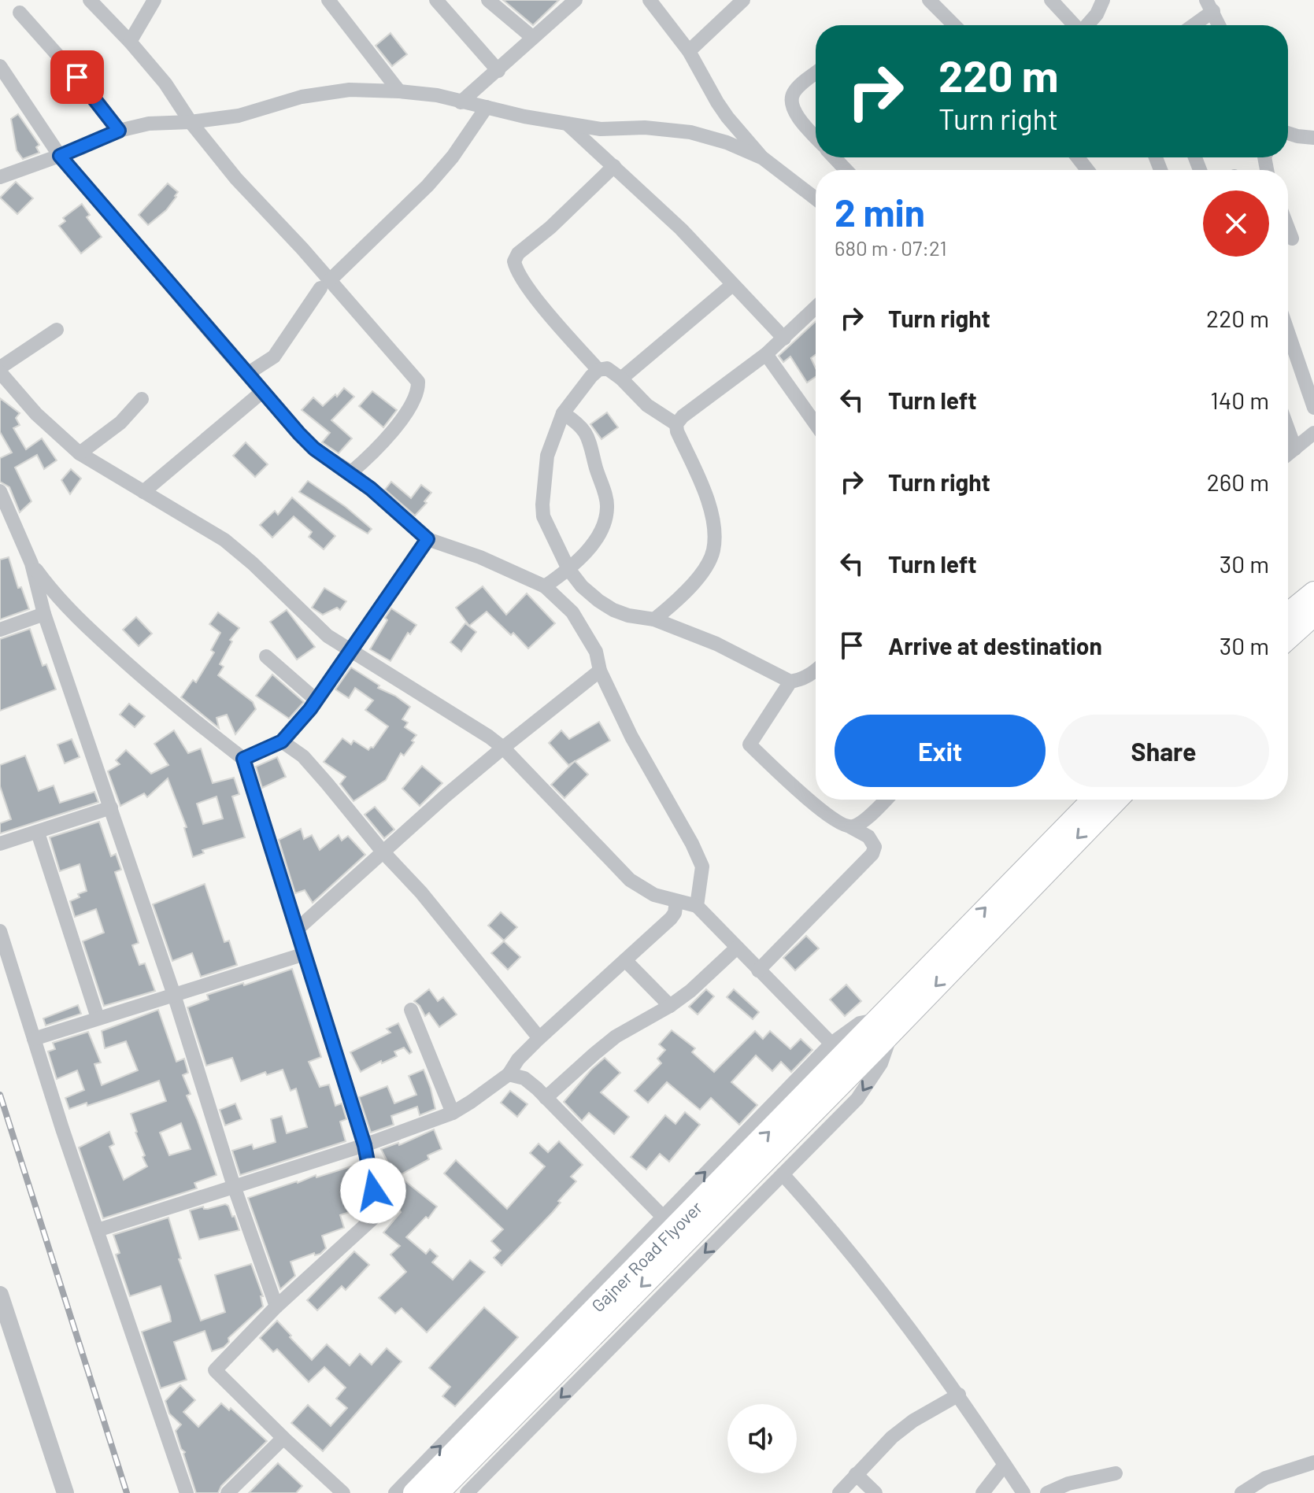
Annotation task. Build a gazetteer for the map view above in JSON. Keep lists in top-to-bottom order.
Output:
{
  "streets": {
    "main road": ["Gajner Road Flyover"]
  },
  "page": {
    "turn": ["220 m", "Turn right"],
    "heading": ["2 min", "680 m · 07:21"],
    "list": [
      {
        "name": "Turn right",
        "value": "220 m"
      },
      {
        "name": "Turn left",
        "value": "140 m"
      },
      {
        "name": "Turn right",
        "value": "260 m"
      },
      {
        "name": "Turn left",
        "value": "30 m"
      },
      {
        "name": "Arrive at destination",
        "value": "30 m"
      }
    ],
    "buttons": ["Exit", "Share"]
  }
}
